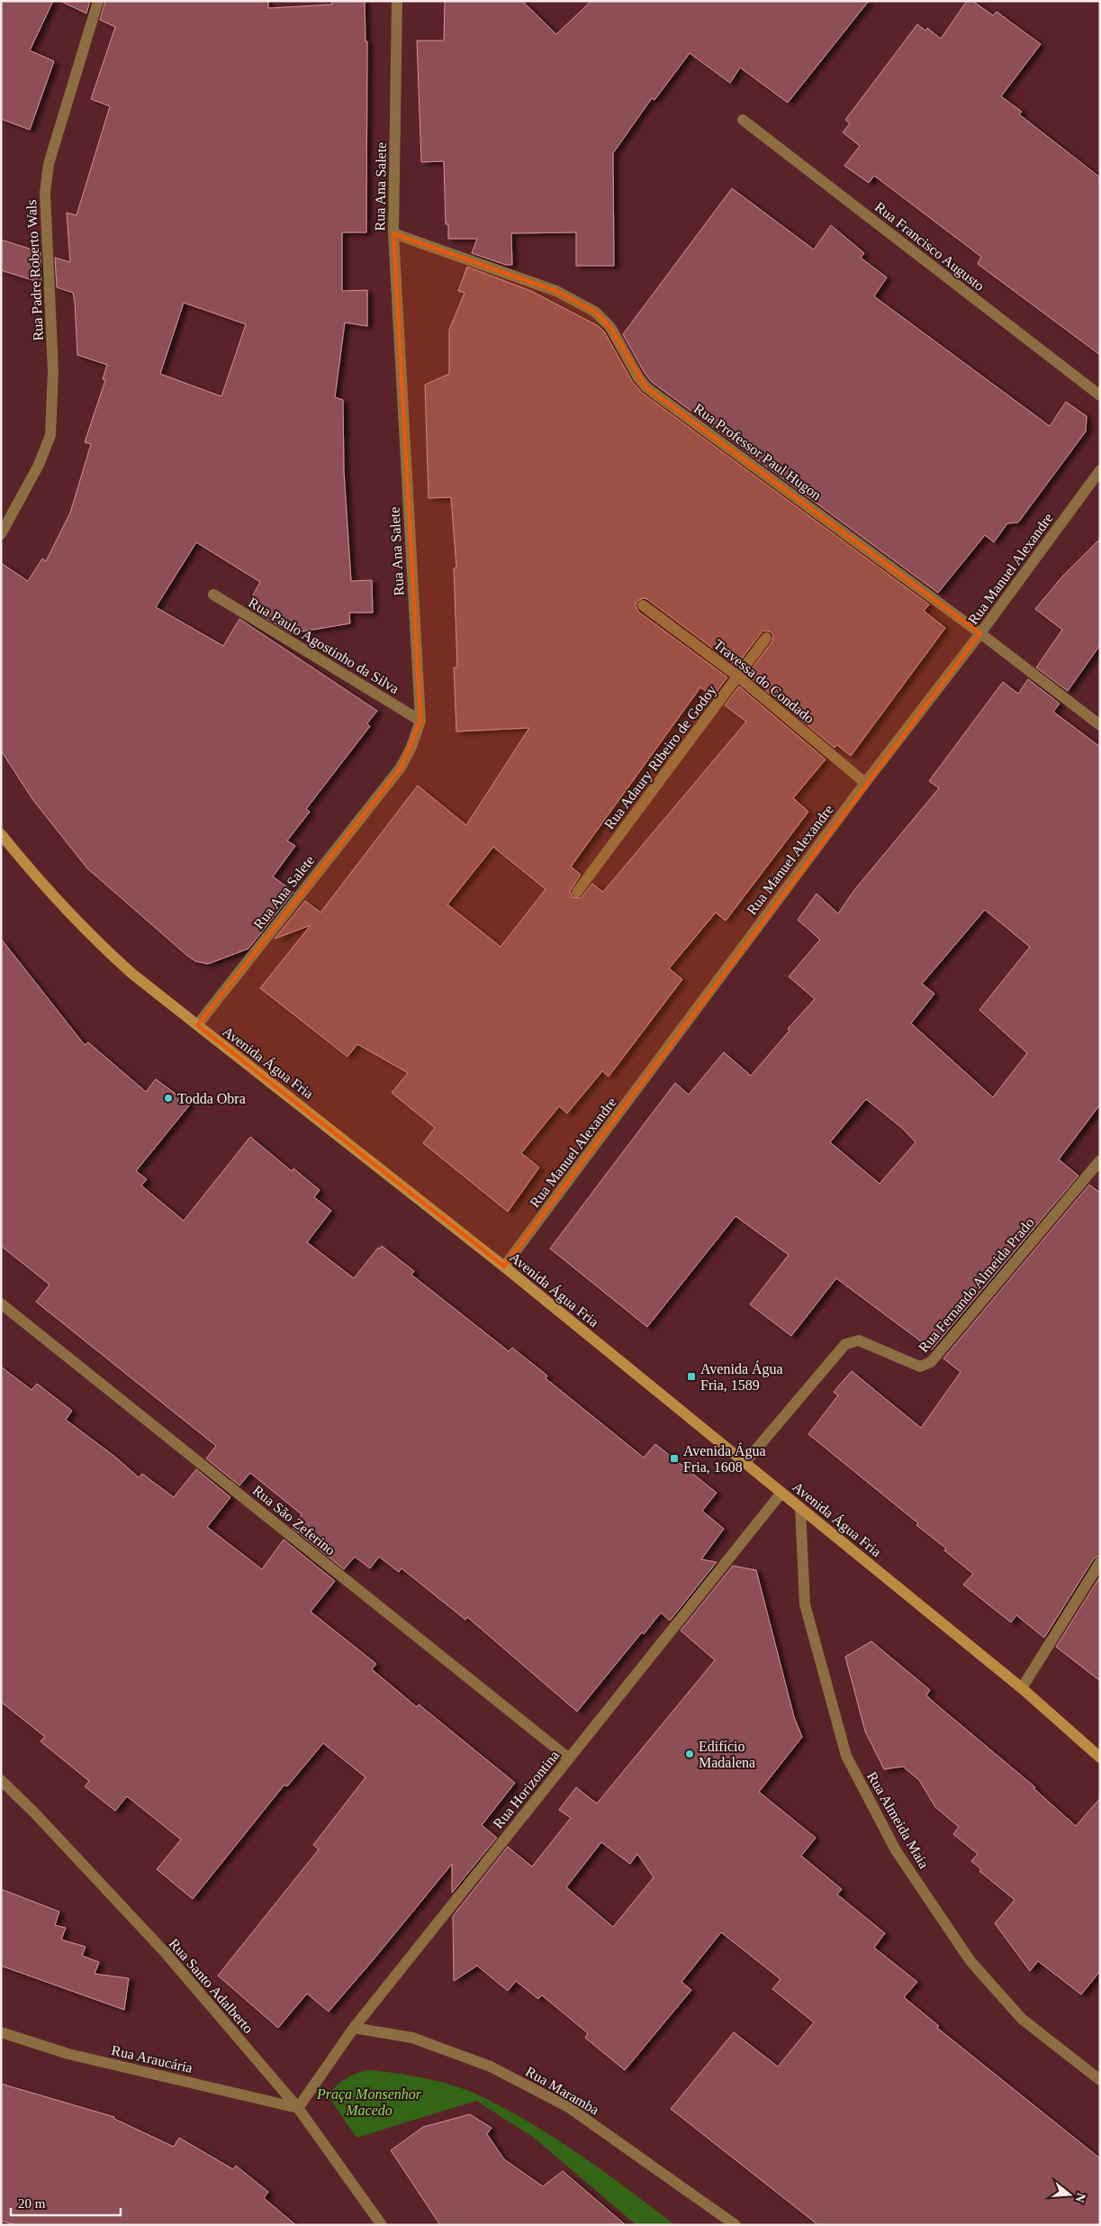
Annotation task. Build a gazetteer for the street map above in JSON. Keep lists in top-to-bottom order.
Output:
{
  "streets": {
    "main road": ["Avenida Água Fria"],
    "street": [
      "Rua Ana Salete",
      "Rua Francisco Augusto",
      "Rua Padre Roberto Wals",
      "Rua Professor Paul Hugon",
      "Rua Manuel Alexandre",
      "Rua Paulo Agostinho da Silva",
      "Travessa do Condado",
      "Rua Adaury Ribeiro de Godoy",
      "Rua Fernando Almeida Prado",
      "Rua São Zeferino",
      "Rua Horizontina",
      "Rua Almeida Maia",
      "Rua Santo Adalberto",
      "Rua Araucária",
      "Rua Maramba"
    ]
  },
  "crossings": [
    ["Rua Ana Salete", "Rua Professor Paul Hugon"],
    ["Rua Ana Salete", "Rua Paulo Agostinho da Silva"],
    ["Rua Ana Salete", "Avenida Água Fria"],
    ["Rua Professor Paul Hugon", "Rua Manuel Alexandre"],
    ["Rua Manuel Alexandre", "Travessa do Condado"],
    ["Rua Manuel Alexandre", "Avenida Água Fria"],
    ["Travessa do Condado", "Rua Adaury Ribeiro de Godoy"],
    ["Avenida Água Fria", "Rua Fernando Almeida Prado"],
    ["Avenida Água Fria", "Rua Horizontina"],
    ["Avenida Água Fria", "Rua Almeida Maia"],
    ["Rua São Zeferino", "Rua Horizontina"],
    ["Rua Horizontina", "Rua Santo Adalberto"],
    ["Rua Horizontina", "Rua Araucária"],
    ["Rua Horizontina", "Rua Maramba"],
    ["Rua Santo Adalberto", "Rua Araucária"]
  ],
  "parks": ["Praça Monsenhor Macedo"],
  "places": {
    "other": ["Todda Obra", "Edifício Madalena"],
    "transit": ["Avenida Água Fria, 1589", "Avenida Água Fria, 1608"]
  },
  "scale_bar": "20 m",
  "north": "right"
}
